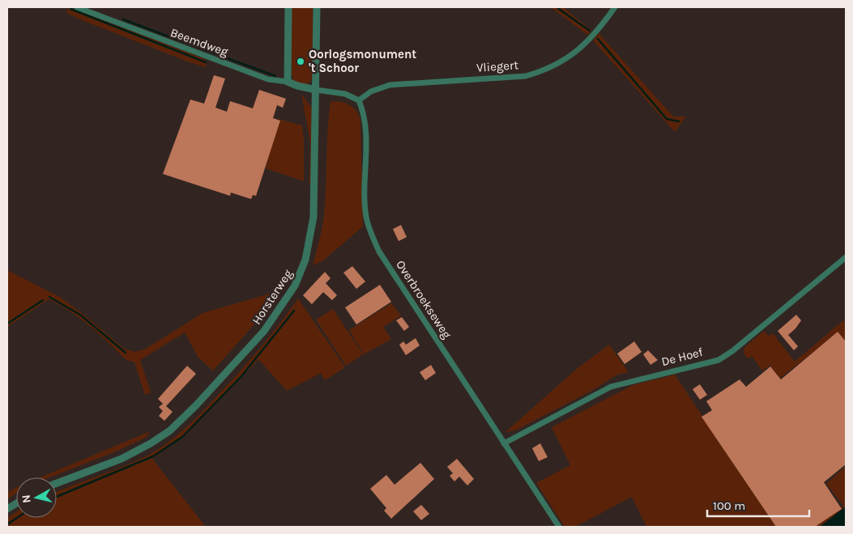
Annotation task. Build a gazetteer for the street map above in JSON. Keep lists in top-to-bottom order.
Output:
{
  "streets": {
    "street": [
      "Beemdweg",
      "Vliegert",
      "Horsterweg",
      "Overbroekseweg",
      "De Hoef"
    ]
  },
  "crossings": [
    ["Beemdweg", "Horsterweg"],
    ["Vliegert", "Overbroekseweg"],
    ["Overbroekseweg", "De Hoef"]
  ],
  "places": ["Oorlogsmonument 't Schoor"],
  "scale_bar": "100 m",
  "north": "left"
}
